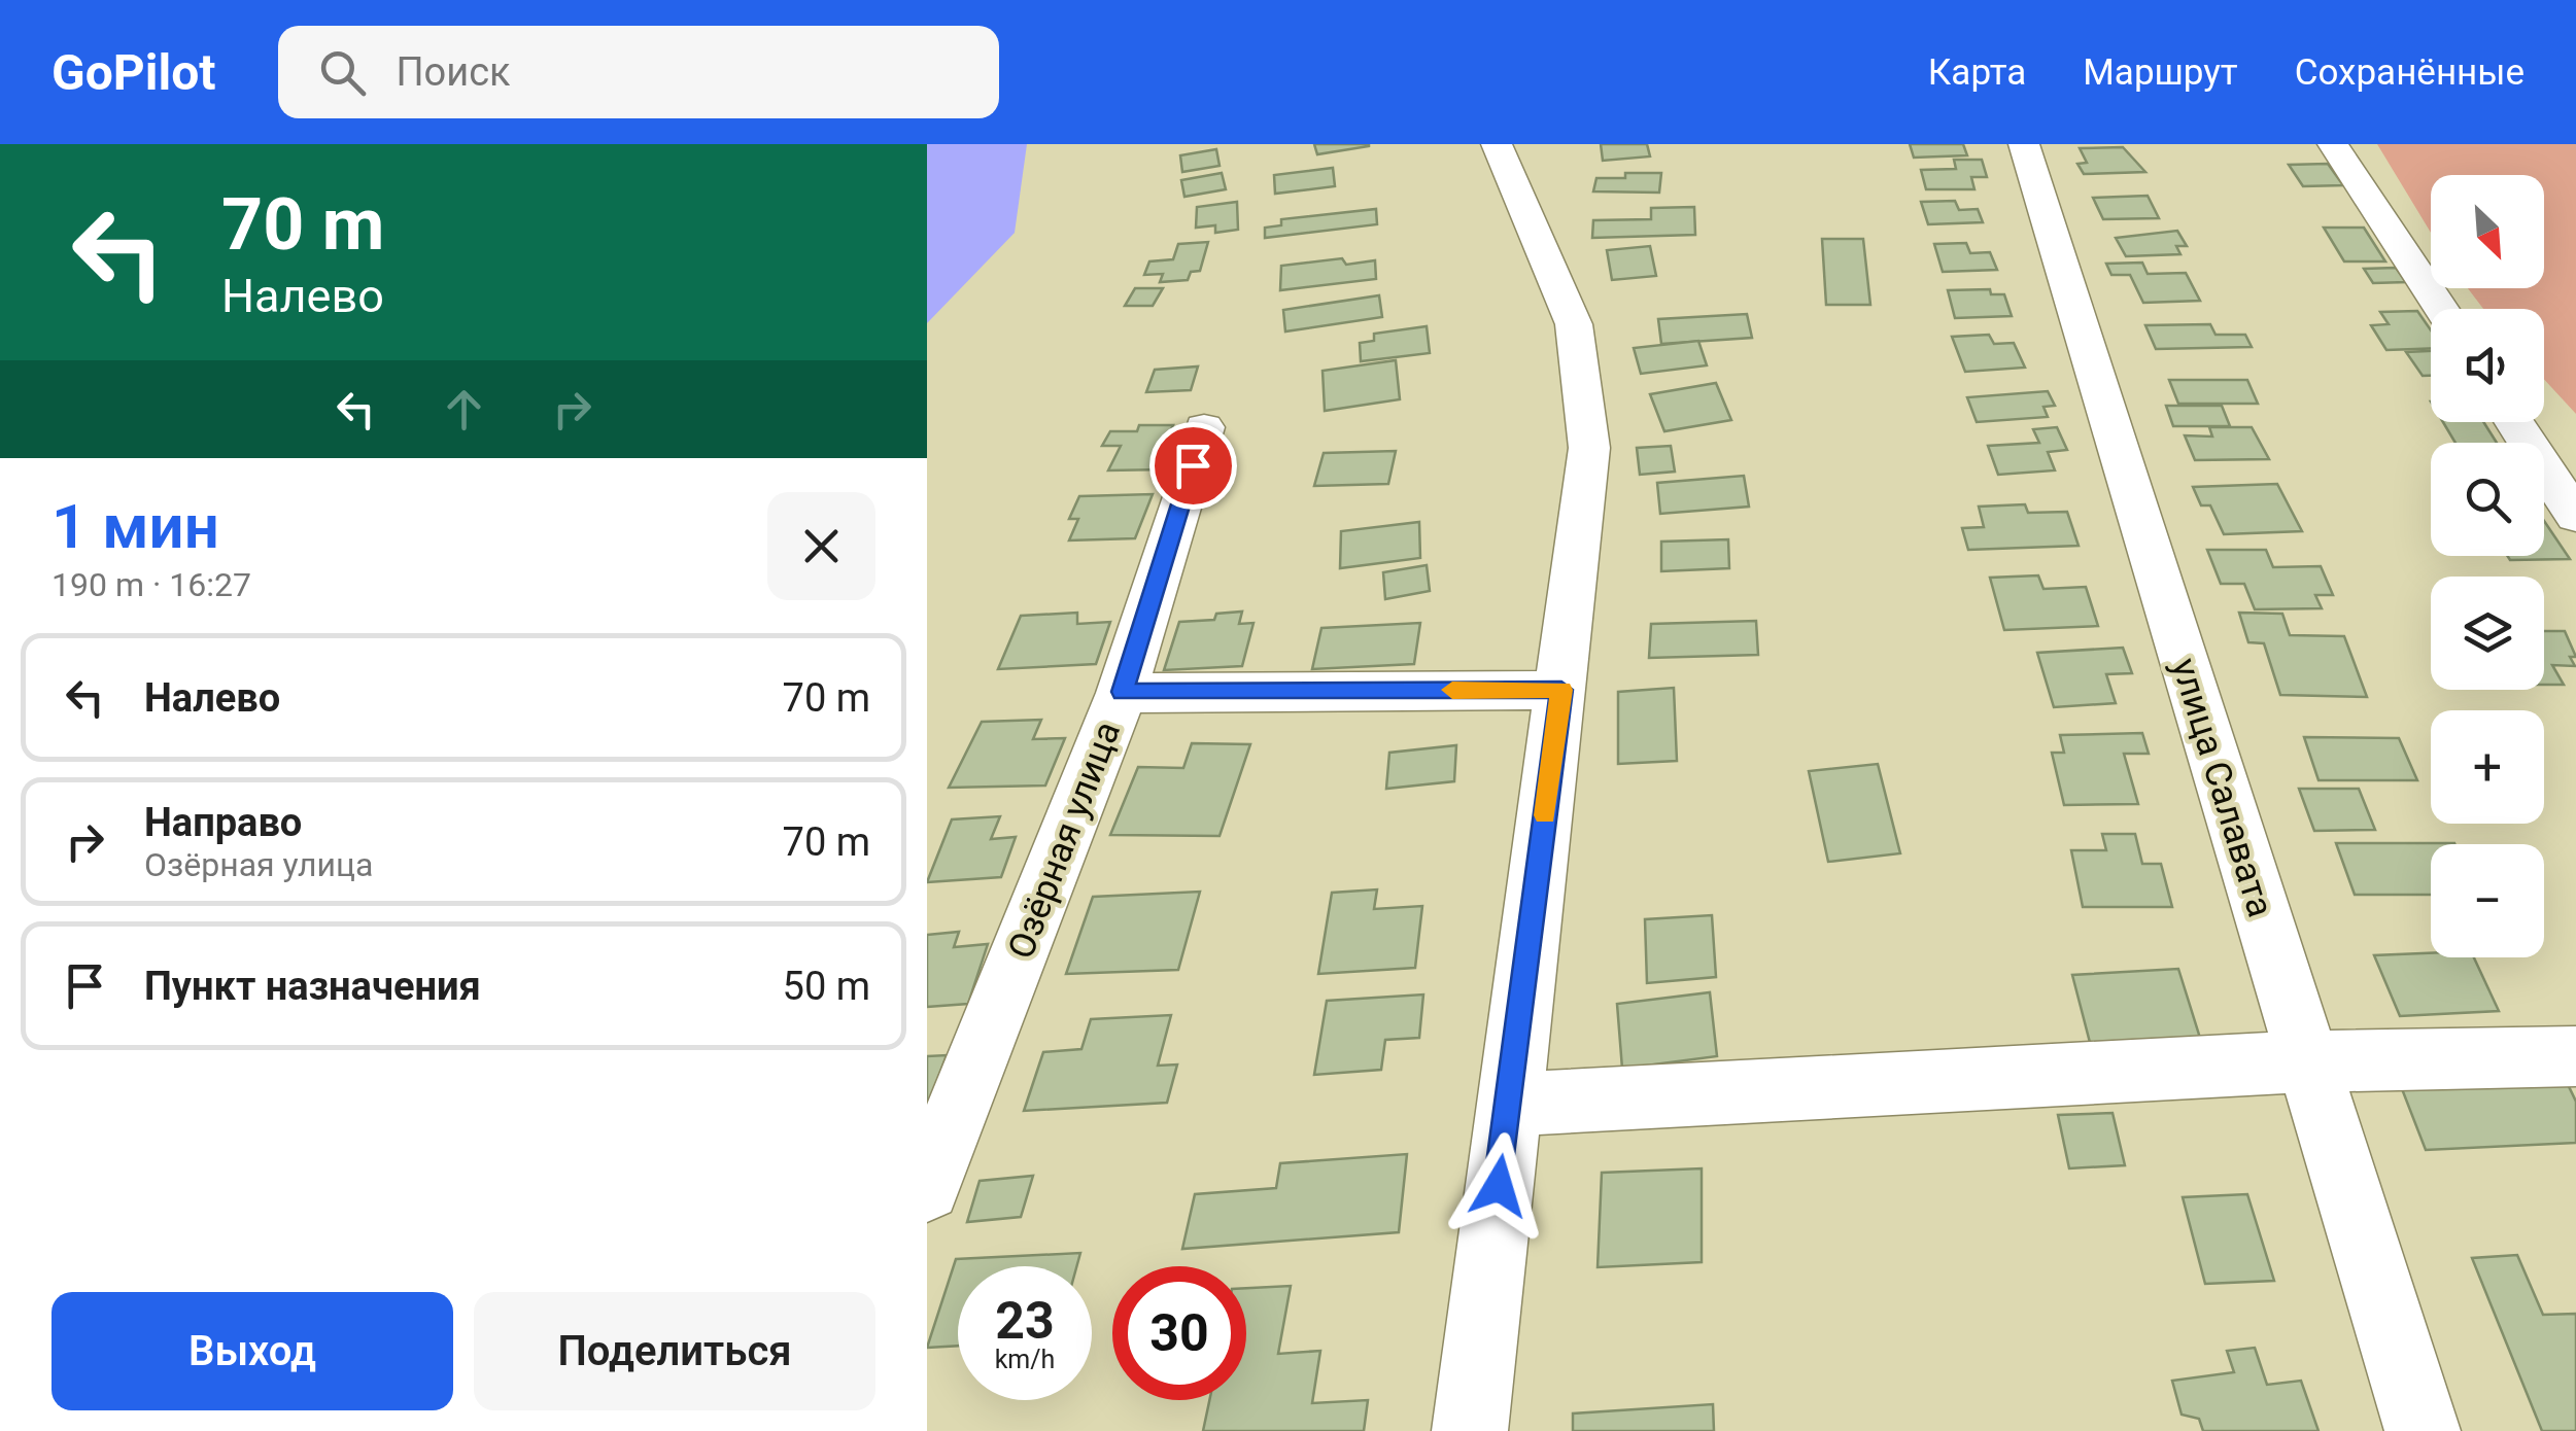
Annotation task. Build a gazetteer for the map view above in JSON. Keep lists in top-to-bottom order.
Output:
{
  "streets": {
    "street": ["улица Салавата", "Озёрная улица"]
  },
  "north": "bottom right",
  "page": {
    "header": "GoPilot",
    "search": "Поиск",
    "nav": ["Карта", "Маршрут", "Сохранённые"],
    "turn": ["70 m", "Налево"],
    "map_buttons": ["+", "−"],
    "heading": ["1 мин", "190 m · 16:27"],
    "list": [
      {
        "name": "Налево",
        "value": "70 m"
      },
      {
        "name": "Направо",
        "note": "Озёрная улица",
        "value": "70 m"
      },
      {
        "name": "Пункт назначения",
        "value": "50 m"
      }
    ],
    "speed": "23 km/h",
    "limit": "30",
    "buttons": ["Выход", "Поделиться"]
  }
}
